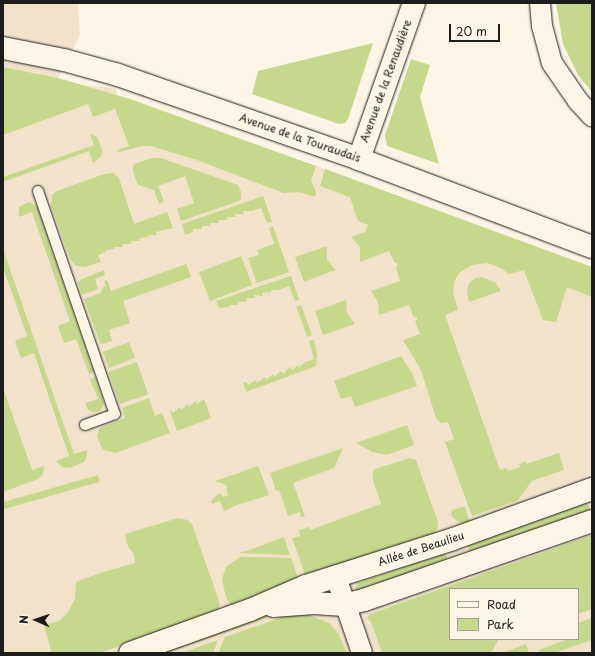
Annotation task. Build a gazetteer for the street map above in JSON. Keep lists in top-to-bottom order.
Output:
{
  "streets": {
    "street": ["Avenue de la Renaudière", "Avenue de la Touraudais", "Allée de Beaulieu"]
  },
  "crossings": [
    ["Avenue de la Renaudière", "Avenue de la Touraudais"]
  ],
  "legend": ["Road", "Park"],
  "scale_bar": "20 m",
  "north": "left"
}
